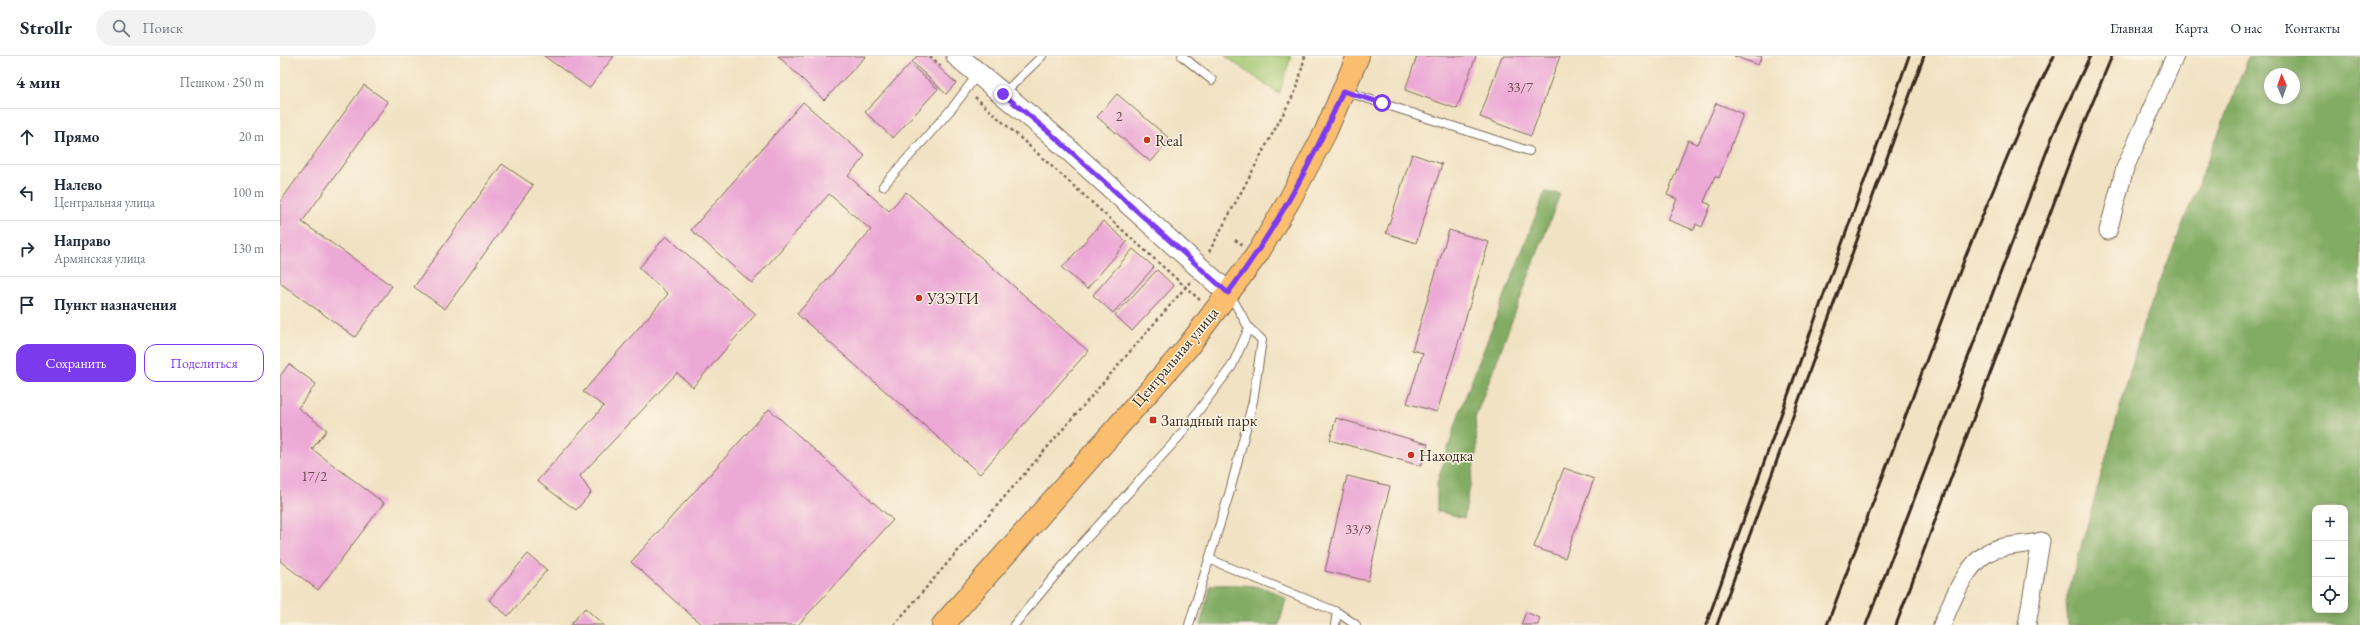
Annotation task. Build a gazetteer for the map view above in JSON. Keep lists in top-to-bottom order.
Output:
{
  "streets": {
    "main road": ["Центральная улица"]
  },
  "places": {
    "other": ["Real", "УЗЭТИ", "Находка"],
    "transit": ["Западный парк"]
  },
  "house_numbers": [
    "33/7",
    "2",
    "17/2",
    "33/9"
  ],
  "north": "top",
  "page": {
    "header": "Strollr",
    "search": "Поиск",
    "nav": [
      "Главная",
      "Карта",
      "О нас",
      "Контакты"
    ],
    "heading": ["4 мин", "Пешком · 250 m"],
    "list": [
      ["Прямо", "20 m"],
      ["Налево", "Центральная улица", "100 m"],
      ["Направо", "Армянская улица", "130 m"],
      "Пункт назначения"
    ],
    "buttons": ["Сохранить", "Поделиться"],
    "map_buttons": ["+", "−"]
  }
}
